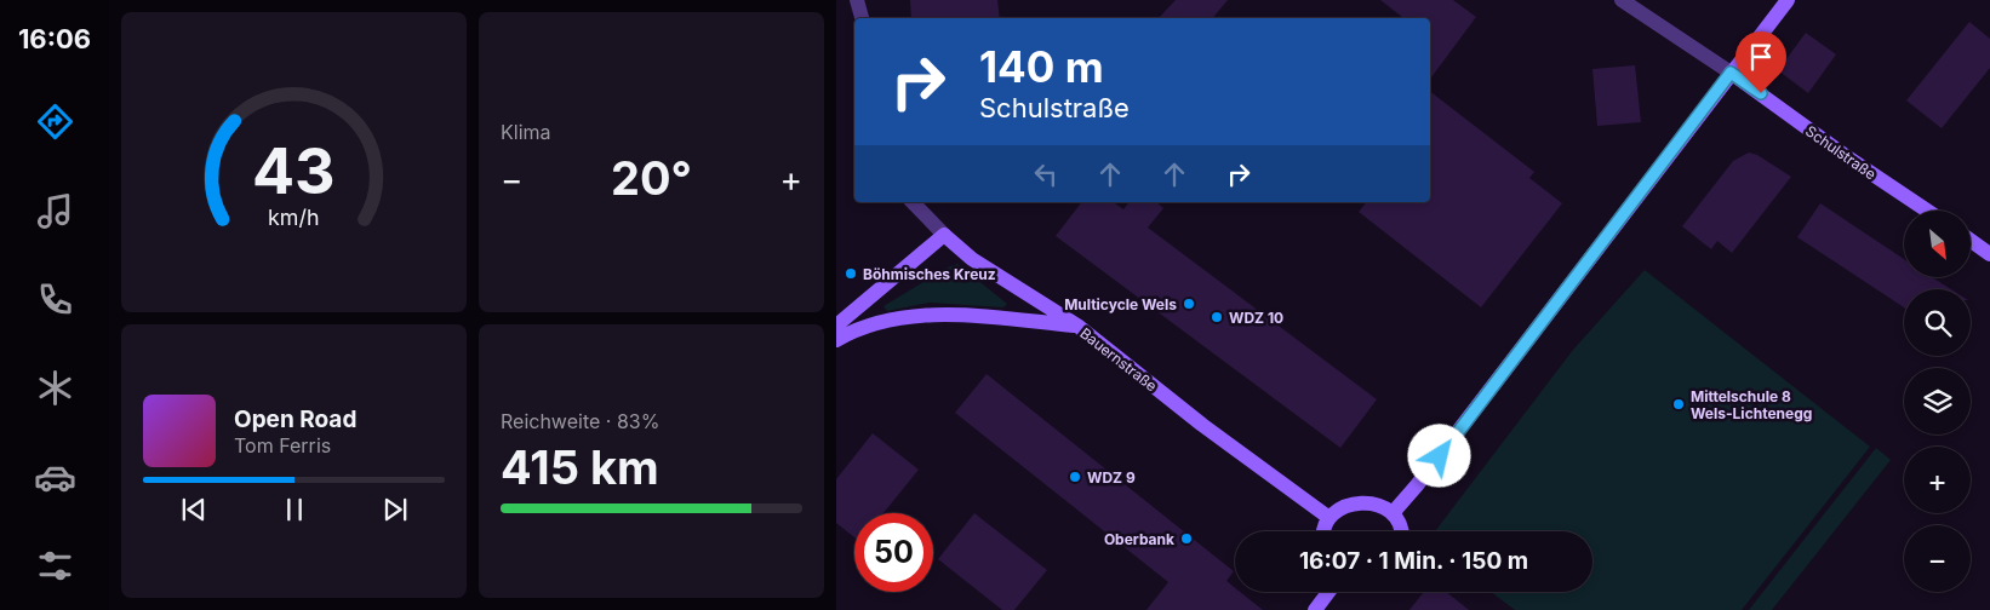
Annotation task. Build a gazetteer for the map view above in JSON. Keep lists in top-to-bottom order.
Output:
{
  "streets": {
    "main road": ["Schulstraße", "Bauernstraße"]
  },
  "places": [
    "Böhmisches Kreuz",
    "Multicycle Wels",
    "WDZ 10",
    "Mittelschule 8 Wels-Lichtenegg",
    "WDZ 9",
    "Oberbank"
  ],
  "north": "bottom right",
  "page": {
    "tabs": "16:06",
    "tile": [
      "Klima",
      ["Reichweite · 83%", "415 km"]
    ],
    "turn": ["140 m", "Schulstraße"],
    "heat": ["−", "20°", "+"],
    "map_buttons": ["+", "−"],
    "song": ["Open Road", "Tom Ferris"],
    "limit": "50",
    "trip": "16:07 · 1 Min. · 150 m",
    "gauge": ["43", "km/h"]
  }
}
